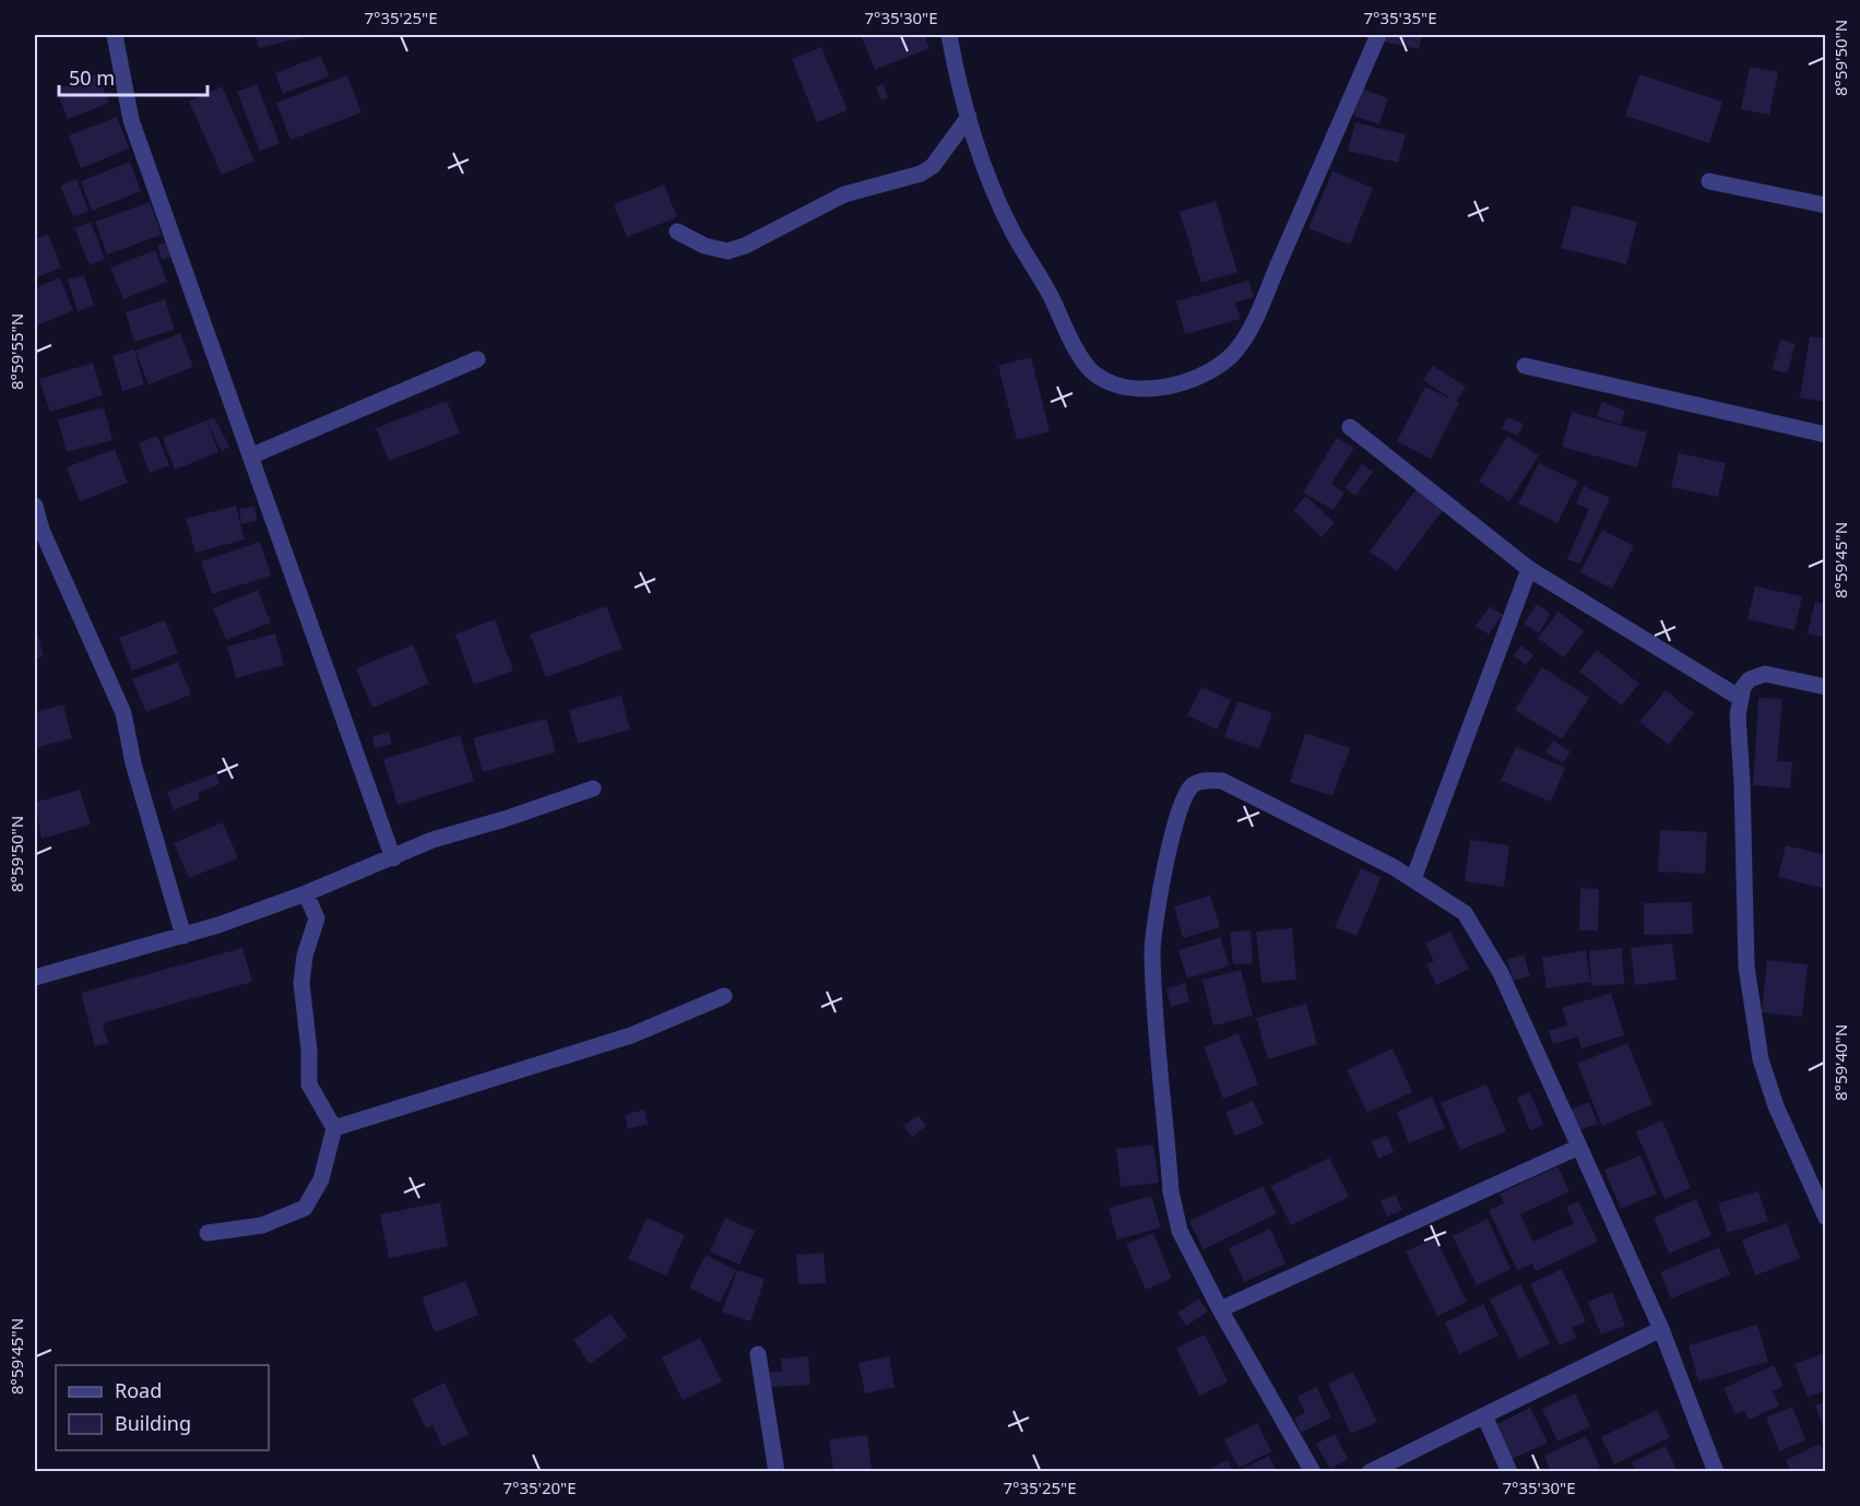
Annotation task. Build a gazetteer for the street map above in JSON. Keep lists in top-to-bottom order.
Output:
{
  "legend": ["Road", "Building"],
  "scale_bar": "50 m",
  "coordinates": [
    "7°35'25\"E",
    "7°35'30\"E",
    "7°35'35\"E",
    "8°59'50\"N",
    "8°59'55\"N",
    "8°59'45\"N",
    "8°59'40\"N",
    "7°35'20\"E"
  ]
}
